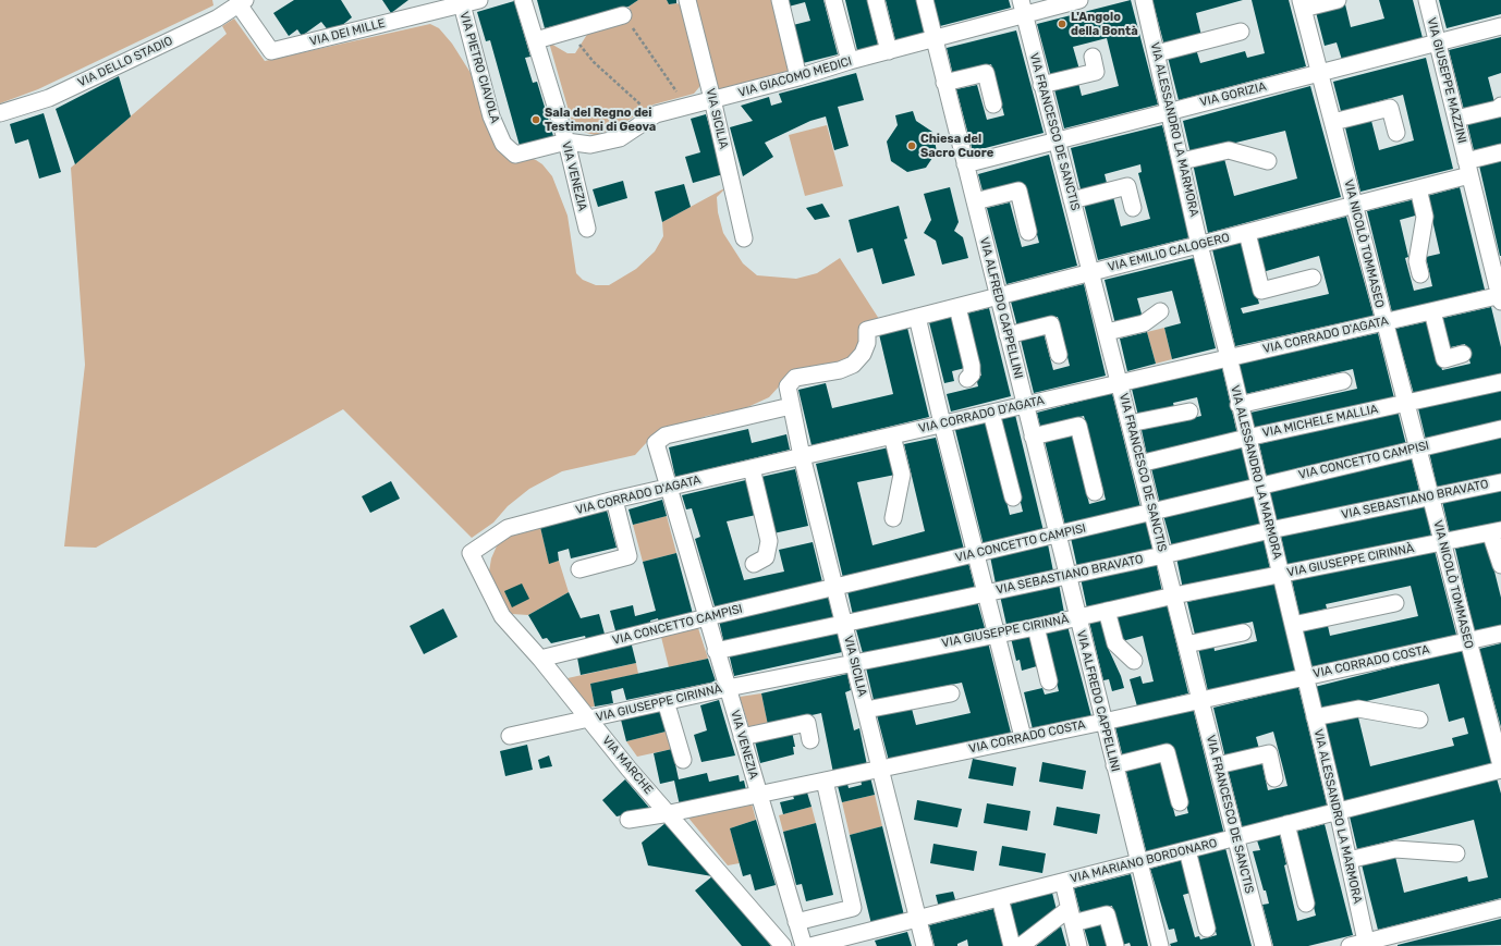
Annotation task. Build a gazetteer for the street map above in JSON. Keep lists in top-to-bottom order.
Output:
{
  "streets": {
    "street": [
      "VIA DEI MILLE",
      "VIA DELLO STADIO",
      "VIA PIETRO CIAVOLA",
      "VIA GIACOMO MEDICI",
      "VIA GIUSEPPE MAZZINI",
      "VIA GORIZIA",
      "VIA SICILIA",
      "VIA ALESSANDRO LA MARMORA",
      "VIA FRANCESCO DE SANCTIS",
      "VIA VENEZIA",
      "VIA NICOLÒ TOMMASEO",
      "VIA EMILIO CALOGERO",
      "VIA ALFREDO CAPPELLINI",
      "VIA CORRADO D'AGATA",
      "VIA MICHELE MALLIA",
      "VIA CONCETTO CAMPISI",
      "VIA SEBASTIANO BRAVATO",
      "VIA GIUSEPPE CIRINNÀ",
      "VIA CORRADO COSTA",
      "VIA MARCHE",
      "VIA MARIANO BORDONARO"
    ]
  },
  "crossings": [
    ["VIA DEI MILLE", "VIA DELLO STADIO"],
    ["VIA DEI MILLE", "VIA PIETRO CIAVOLA"],
    ["VIA PIETRO CIAVOLA", "VIA GIACOMO MEDICI"],
    ["VIA GIACOMO MEDICI", "VIA SICILIA"],
    ["VIA GIACOMO MEDICI", "VIA FRANCESCO DE SANCTIS"],
    ["VIA GIACOMO MEDICI", "VIA VENEZIA"],
    ["VIA GIACOMO MEDICI", "VIA ALFREDO CAPPELLINI"],
    ["VIA GIUSEPPE MAZZINI", "VIA GORIZIA"],
    ["VIA GIUSEPPE MAZZINI", "VIA EMILIO CALOGERO"],
    ["VIA GIUSEPPE MAZZINI", "VIA CORRADO D'AGATA"],
    ["VIA GORIZIA", "VIA ALESSANDRO LA MARMORA"],
    ["VIA GORIZIA", "VIA FRANCESCO DE SANCTIS"],
    ["VIA GORIZIA", "VIA NICOLÒ TOMMASEO"],
    ["VIA GORIZIA", "VIA ALFREDO CAPPELLINI"],
    ["VIA SICILIA", "VIA VENEZIA"],
    ["VIA SICILIA", "VIA EMILIO CALOGERO"],
    ["VIA SICILIA", "VIA CORRADO D'AGATA"],
    ["VIA SICILIA", "VIA CONCETTO CAMPISI"],
    ["VIA SICILIA", "VIA SEBASTIANO BRAVATO"],
    ["VIA SICILIA", "VIA GIUSEPPE CIRINNÀ"],
    ["VIA SICILIA", "VIA CORRADO COSTA"],
    ["VIA SICILIA", "VIA MARIANO BORDONARO"],
    ["VIA ALESSANDRO LA MARMORA", "VIA EMILIO CALOGERO"],
    ["VIA ALESSANDRO LA MARMORA", "VIA CORRADO D'AGATA"],
    ["VIA ALESSANDRO LA MARMORA", "VIA MICHELE MALLIA"],
    ["VIA ALESSANDRO LA MARMORA", "VIA CONCETTO CAMPISI"],
    ["VIA ALESSANDRO LA MARMORA", "VIA SEBASTIANO BRAVATO"],
    ["VIA ALESSANDRO LA MARMORA", "VIA GIUSEPPE CIRINNÀ"],
    ["VIA ALESSANDRO LA MARMORA", "VIA CORRADO COSTA"],
    ["VIA ALESSANDRO LA MARMORA", "VIA MARIANO BORDONARO"],
    ["VIA FRANCESCO DE SANCTIS", "VIA EMILIO CALOGERO"],
    ["VIA FRANCESCO DE SANCTIS", "VIA CORRADO D'AGATA"],
    ["VIA FRANCESCO DE SANCTIS", "VIA MICHELE MALLIA"],
    ["VIA FRANCESCO DE SANCTIS", "VIA CONCETTO CAMPISI"],
    ["VIA FRANCESCO DE SANCTIS", "VIA SEBASTIANO BRAVATO"],
    ["VIA FRANCESCO DE SANCTIS", "VIA GIUSEPPE CIRINNÀ"],
    ["VIA FRANCESCO DE SANCTIS", "VIA CORRADO COSTA"],
    ["VIA FRANCESCO DE SANCTIS", "VIA MARIANO BORDONARO"],
    ["VIA VENEZIA", "VIA CORRADO D'AGATA"],
    ["VIA VENEZIA", "VIA CONCETTO CAMPISI"],
    ["VIA VENEZIA", "VIA SEBASTIANO BRAVATO"],
    ["VIA VENEZIA", "VIA GIUSEPPE CIRINNÀ"],
    ["VIA VENEZIA", "VIA CORRADO COSTA"],
    ["VIA NICOLÒ TOMMASEO", "VIA EMILIO CALOGERO"],
    ["VIA NICOLÒ TOMMASEO", "VIA CORRADO D'AGATA"],
    ["VIA NICOLÒ TOMMASEO", "VIA MICHELE MALLIA"],
    ["VIA NICOLÒ TOMMASEO", "VIA CONCETTO CAMPISI"],
    ["VIA NICOLÒ TOMMASEO", "VIA SEBASTIANO BRAVATO"],
    ["VIA NICOLÒ TOMMASEO", "VIA GIUSEPPE CIRINNÀ"],
    ["VIA NICOLÒ TOMMASEO", "VIA CORRADO COSTA"],
    ["VIA EMILIO CALOGERO", "VIA ALFREDO CAPPELLINI"],
    ["VIA ALFREDO CAPPELLINI", "VIA CORRADO D'AGATA"],
    ["VIA ALFREDO CAPPELLINI", "VIA CONCETTO CAMPISI"],
    ["VIA ALFREDO CAPPELLINI", "VIA SEBASTIANO BRAVATO"],
    ["VIA ALFREDO CAPPELLINI", "VIA GIUSEPPE CIRINNÀ"],
    ["VIA ALFREDO CAPPELLINI", "VIA CORRADO COSTA"],
    ["VIA ALFREDO CAPPELLINI", "VIA MARIANO BORDONARO"],
    ["VIA CORRADO D'AGATA", "VIA MARCHE"],
    ["VIA CONCETTO CAMPISI", "VIA MARCHE"],
    ["VIA GIUSEPPE CIRINNÀ", "VIA MARCHE"],
    ["VIA CORRADO COSTA", "VIA MARCHE"]
  ],
  "places": ["L'Angolo della Bontà", "Sala del Regno dei Testimoni di Geova", "Chiesa del Sacro Cuore"]
}
